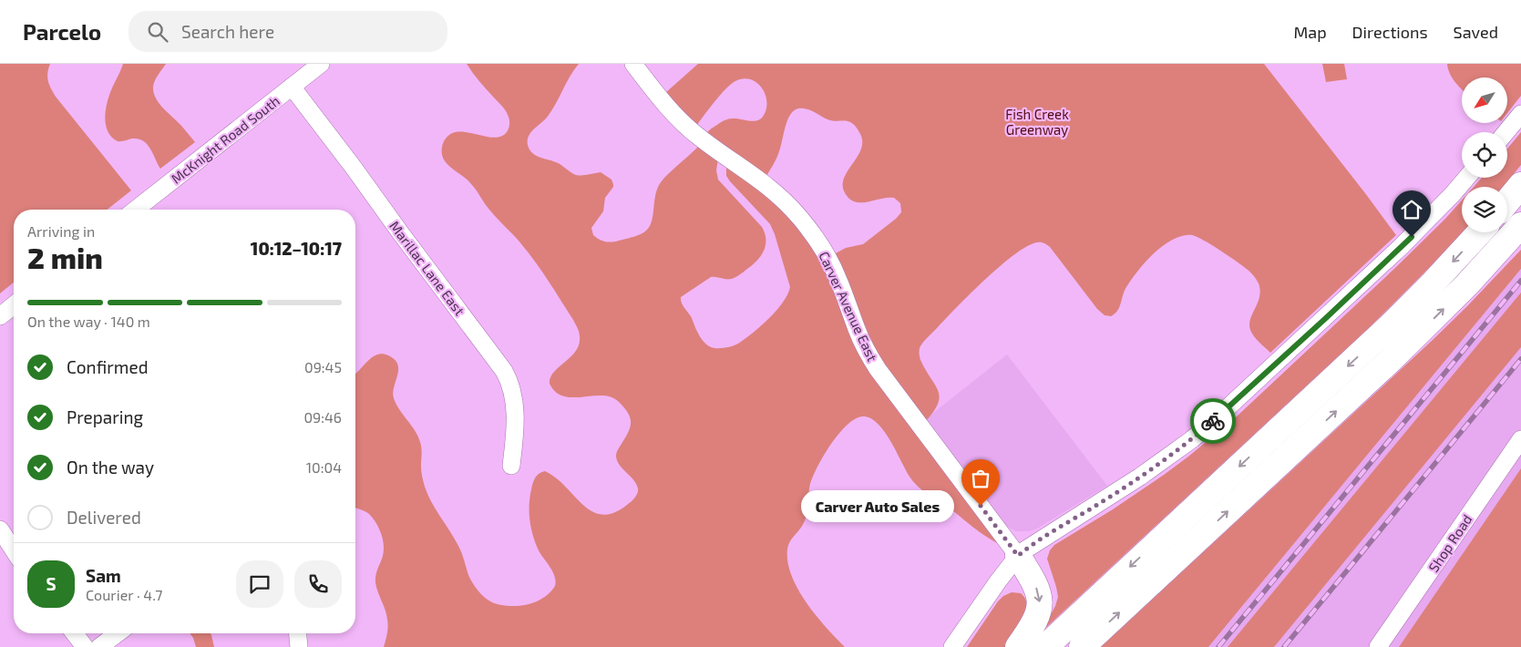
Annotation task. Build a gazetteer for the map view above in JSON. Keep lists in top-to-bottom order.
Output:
{
  "streets": {
    "street": [
      "McKnight Road South",
      "Marillac Lane East",
      "Carver Avenue East",
      "Shop Road"
    ]
  },
  "crossings": [
    ["McKnight Road South", "Marillac Lane East"]
  ],
  "parks": ["Fish Creek Greenway"],
  "places": ["Carver Auto Sales"],
  "north": "bottom left",
  "page": {
    "header": "Parcelo",
    "search": "Search here",
    "nav": ["Map", "Directions", "Saved"],
    "heading": ["2 min", "Arriving in", "10:12–10:17"],
    "panel": ["Sam", "Courier · 4.7"],
    "bar": "On the way · 140 m",
    "list": [
      ["Confirmed", "09:45"],
      ["Preparing", "09:46"],
      ["On the way", "10:04"],
      "Delivered"
    ],
    "bubble": "Carver Auto Sales",
    "round": "S"
  }
}
